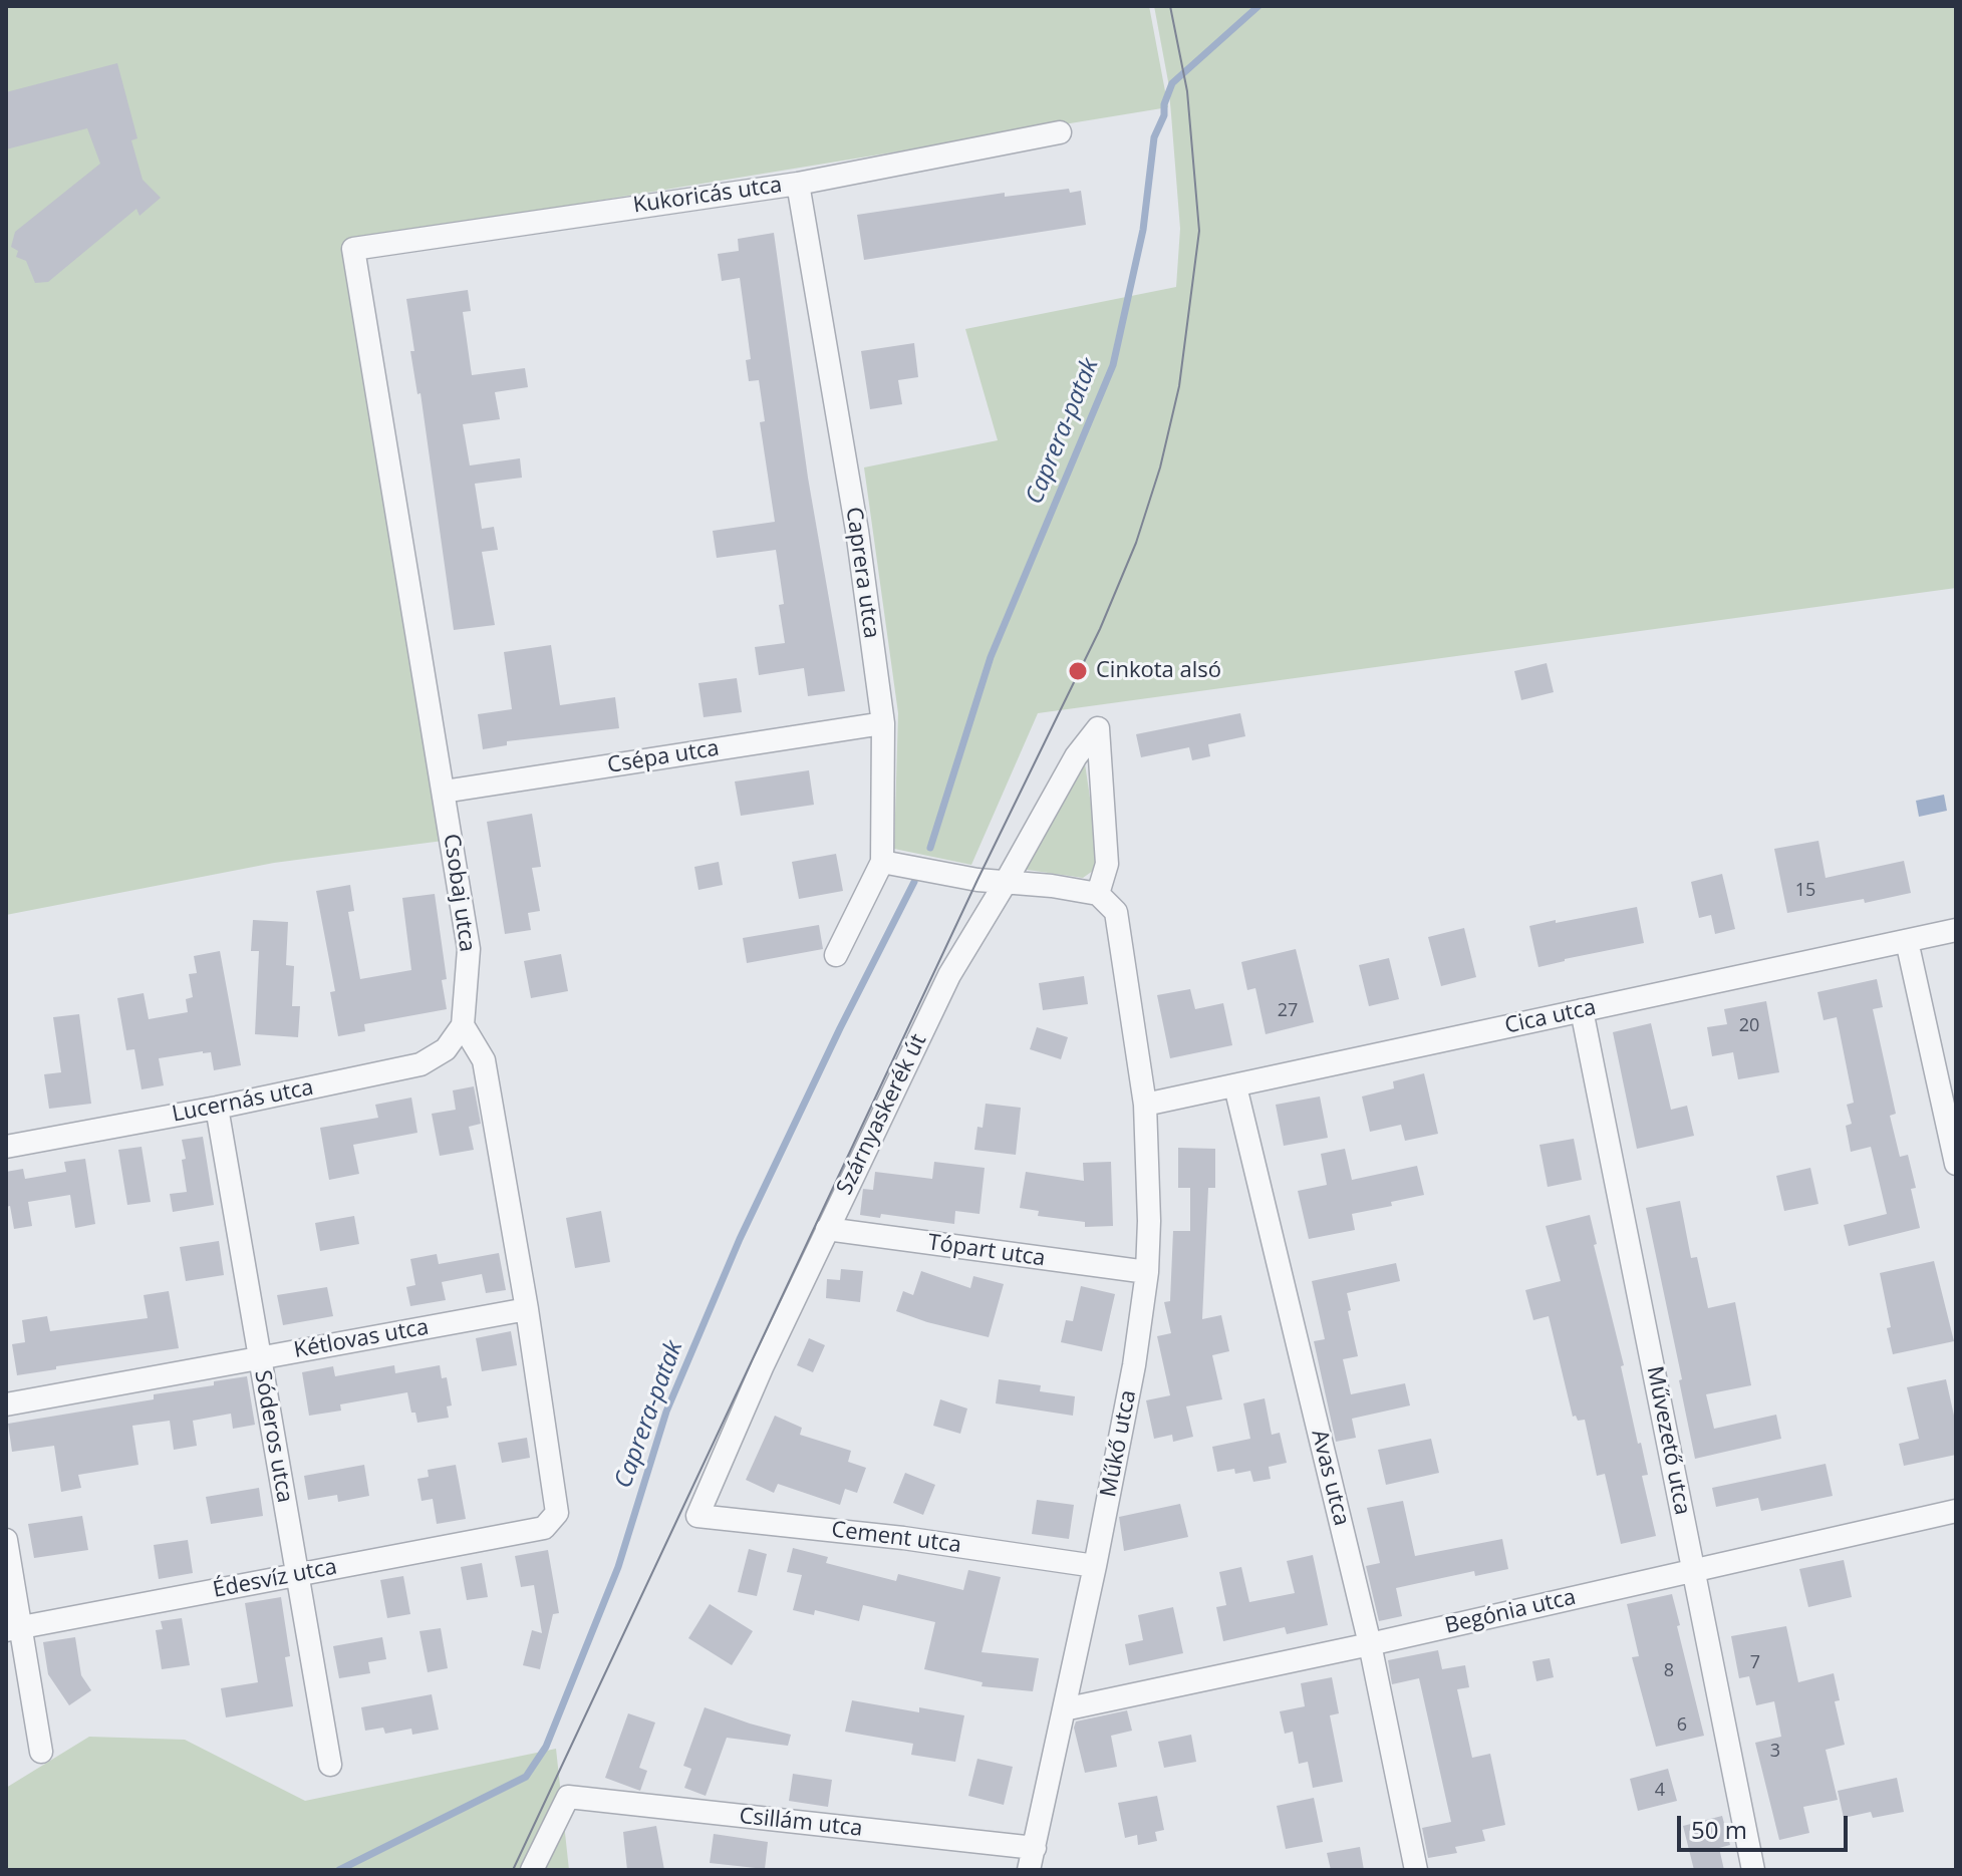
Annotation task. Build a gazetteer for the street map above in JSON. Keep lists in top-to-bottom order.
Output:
{
  "streets": {
    "street": [
      "Kukoricás utca",
      "Caprera utca",
      "Csépa utca",
      "Csobaj utca",
      "Cica utca",
      "Lucernás utca",
      "Szárnyaskerék út",
      "Tópart utca",
      "Kétlovas utca",
      "Sóderos utca",
      "Művezető utca",
      "Műkő utca",
      "Avas utca",
      "Cement utca",
      "Édesvíz utca",
      "Begónia utca",
      "Csillám utca"
    ]
  },
  "crossings": [
    ["Kukoricás utca", "Caprera utca"],
    ["Kukoricás utca", "Csobaj utca"],
    ["Caprera utca", "Csépa utca"],
    ["Csépa utca", "Csobaj utca"],
    ["Csobaj utca", "Lucernás utca"],
    ["Cica utca", "Művezető utca"],
    ["Cica utca", "Műkő utca"],
    ["Cica utca", "Avas utca"],
    ["Lucernás utca", "Sóderos utca"],
    ["Szárnyaskerék út", "Tópart utca"],
    ["Szárnyaskerék út", "Műkő utca"],
    ["Szárnyaskerék út", "Cement utca"],
    ["Tópart utca", "Műkő utca"],
    ["Kétlovas utca", "Sóderos utca"],
    ["Kétlovas utca", "Édesvíz utca"],
    ["Sóderos utca", "Édesvíz utca"],
    ["Művezető utca", "Begónia utca"],
    ["Műkő utca", "Cement utca"],
    ["Műkő utca", "Begónia utca"],
    ["Műkő utca", "Csillám utca"],
    ["Avas utca", "Begónia utca"]
  ],
  "water": ["Caprera-patak"],
  "places": ["Cinkota alsó"],
  "house_numbers": [
    "15",
    "27",
    "20",
    "7",
    "8",
    "6",
    "3",
    "4"
  ],
  "scale_bar": "50 m"
}
